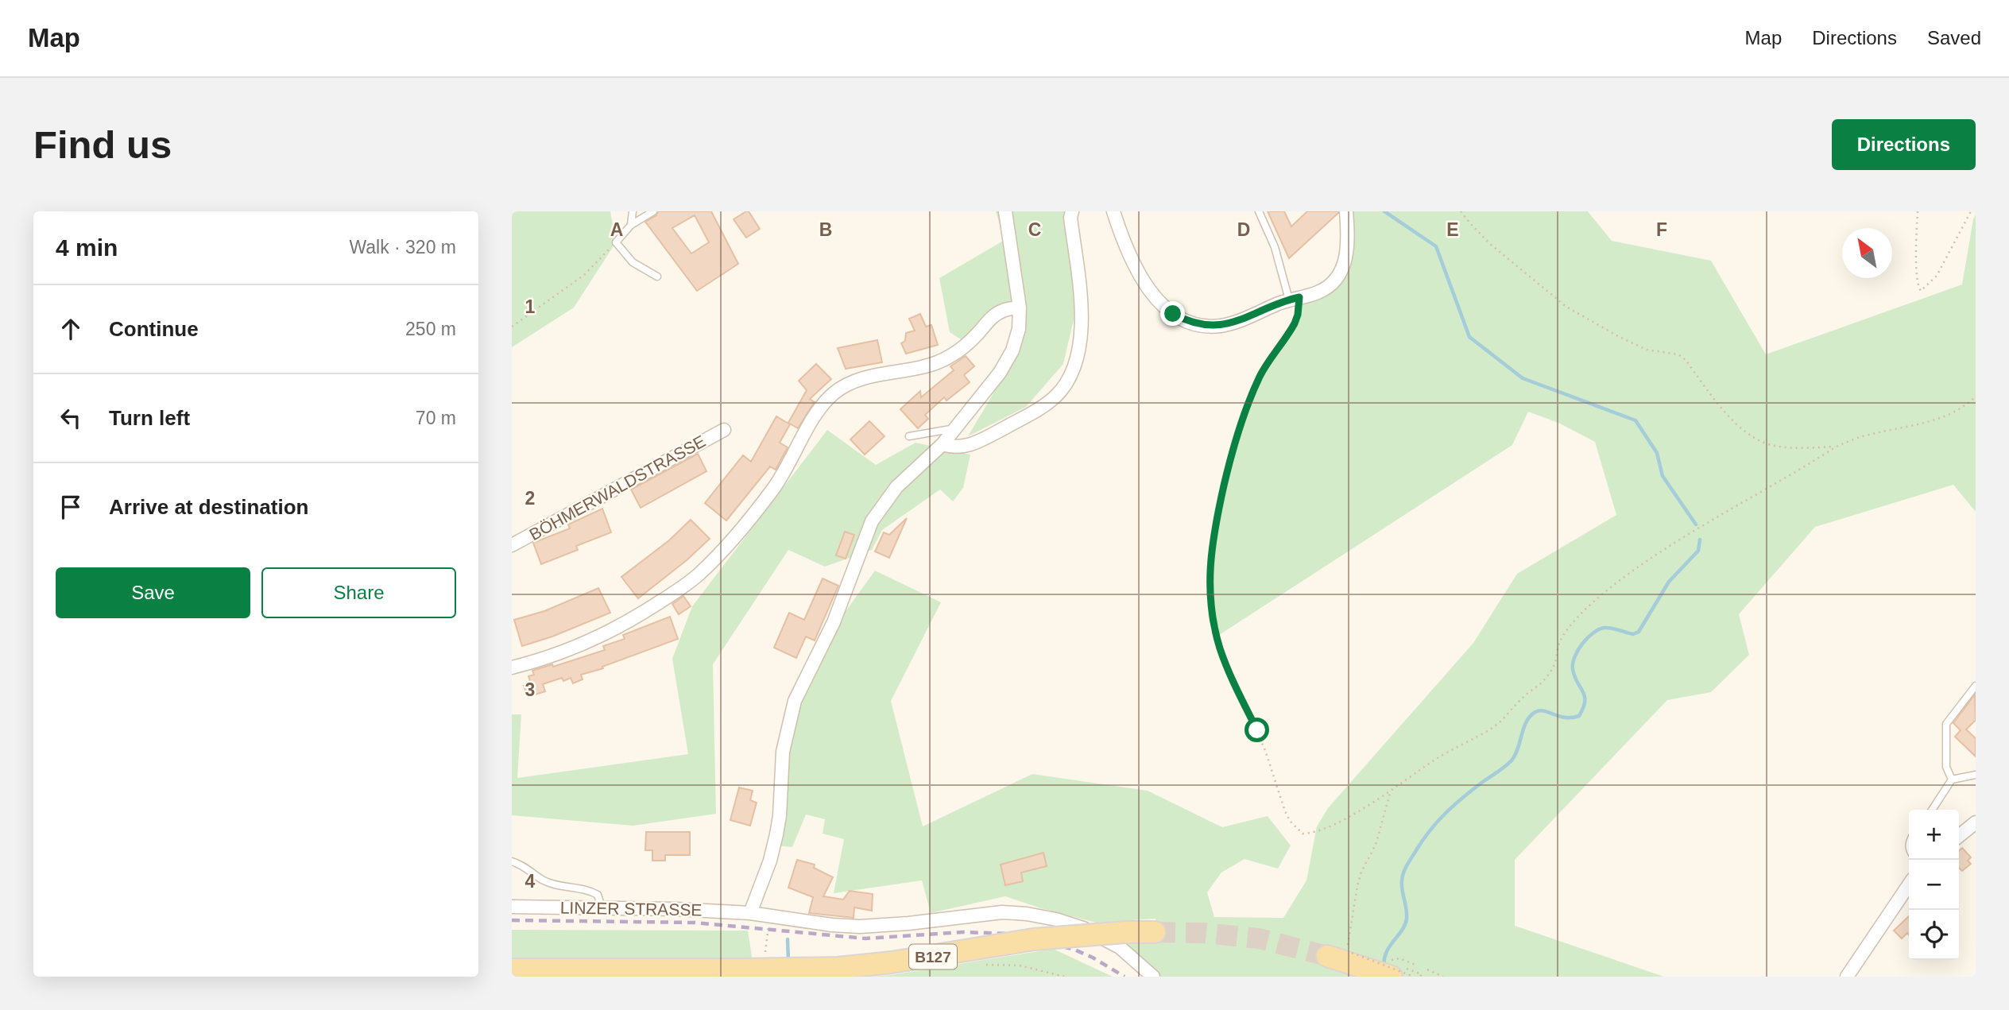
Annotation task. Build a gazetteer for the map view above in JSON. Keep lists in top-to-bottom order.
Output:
{
  "streets": {
    "main road": ["B127"],
    "street": ["BÖHMERWALDSTRASSE", "LINZER STRASSE"]
  },
  "north": "top left",
  "page": {
    "header": "Map",
    "nav": ["Map", "Directions", "Saved"],
    "buttons": [
      "Directions",
      ["Save", "Share"]
    ],
    "title": "Find us",
    "heading": ["4 min", "Walk · 320 m"],
    "list": [
      ["Continue", "250 m"],
      ["Turn left", "70 m"],
      "Arrive at destination"
    ],
    "map_buttons": ["+", "−"]
  },
  "grid": {
    "columns": [
      "A",
      "B",
      "C",
      "D",
      "E",
      "F"
    ],
    "rows": [
      "1",
      "2",
      "3",
      "4"
    ]
  }
}
